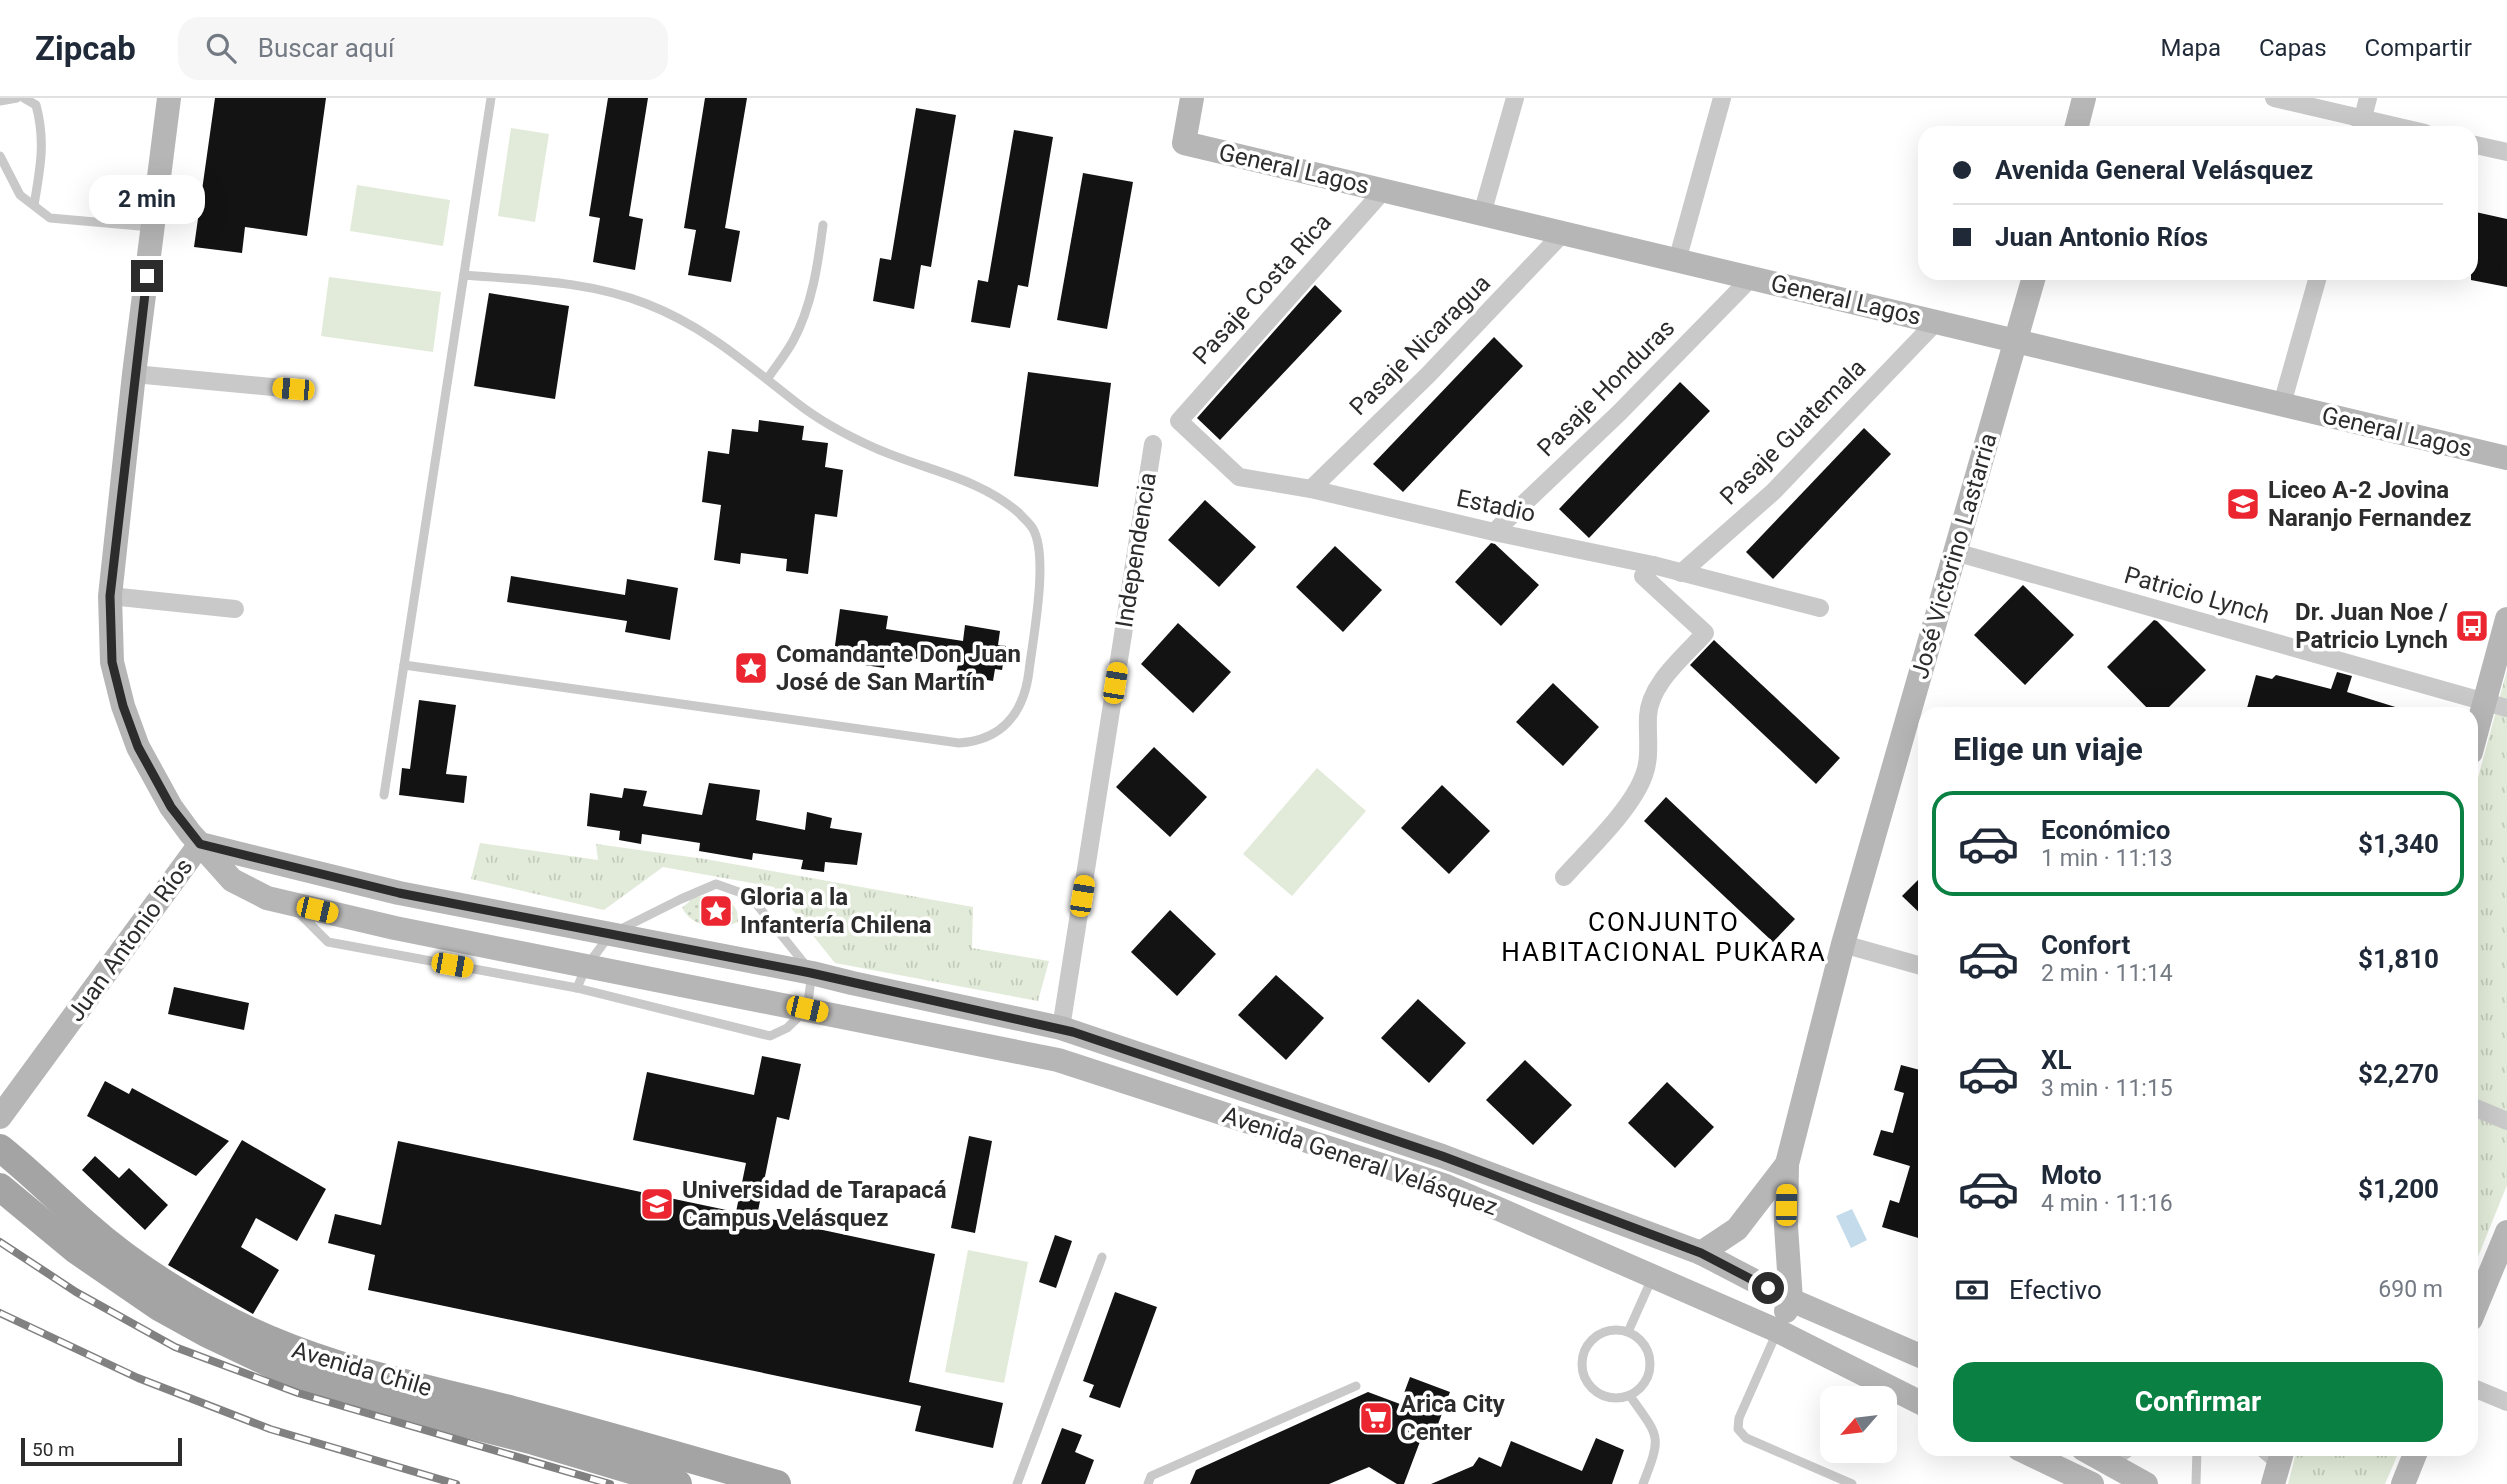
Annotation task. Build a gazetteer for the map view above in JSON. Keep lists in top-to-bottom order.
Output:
{
  "streets": {
    "main road": [
      "General Lagos",
      "José Victorino Lastarria",
      "Juan Antonio Ríos",
      "Avenida General Velásquez",
      "Avenida Chile"
    ],
    "street": [
      "Pasaje Costa Rica",
      "Pasaje Nicaragua",
      "Pasaje Honduras",
      "Pasaje Guatemala",
      "Estadio",
      "Independencia",
      "Patricio Lynch"
    ]
  },
  "crossings": [
    ["General Lagos", "Pasaje Costa Rica"],
    ["General Lagos", "Pasaje Nicaragua"],
    ["General Lagos", "Pasaje Honduras"],
    ["General Lagos", "Pasaje Guatemala"],
    ["General Lagos", "José Victorino Lastarria"],
    ["Pasaje Costa Rica", "Estadio"],
    ["Pasaje Nicaragua", "Estadio"],
    ["Pasaje Honduras", "Estadio"],
    ["Pasaje Guatemala", "Estadio"],
    ["Independencia", "Avenida General Velásquez"],
    ["José Victorino Lastarria", "Patricio Lynch"],
    ["José Victorino Lastarria", "Avenida General Velásquez"],
    ["Juan Antonio Ríos", "Avenida General Velásquez"]
  ],
  "districts": ["CONJUNTO HABITACIONAL PUKARA"],
  "places": {
    "school or university": ["Liceo A-2 Jovina Naranjo Fernandez", "Universidad de Tarapacá Campus Velásquez"],
    "bus stop": ["Dr. Juan Noe / Patricio Lynch"],
    "place": ["Comandante Don Juan José de San Martín", "Gloria a la Infantería Chilena"],
    "supermarket": ["Arica City Center"]
  },
  "scale_bar": "50 m",
  "north": "bottom left",
  "page": {
    "header": "Zipcab",
    "search": "Buscar aquí",
    "nav": ["Mapa", "Capas", "Compartir"],
    "banner": ["Avenida General Velásquez", "Juan Antonio Ríos"],
    "bubble": "2 min",
    "heading": "Elige un viaje",
    "list": [
      {
        "name": "Económico",
        "note": "1 min · 11:13",
        "value": "$1,340"
      },
      {
        "name": "Confort",
        "note": "2 min · 11:14",
        "value": "$1,810"
      },
      {
        "name": "XL",
        "note": "3 min · 11:15",
        "value": "$2,270"
      },
      {
        "name": "Moto",
        "note": "4 min · 11:16",
        "value": "$1,200"
      }
    ],
    "pay": ["Efectivo", "690 m"],
    "buttons": "Confirmar",
    "scale": "50 m"
  }
}
